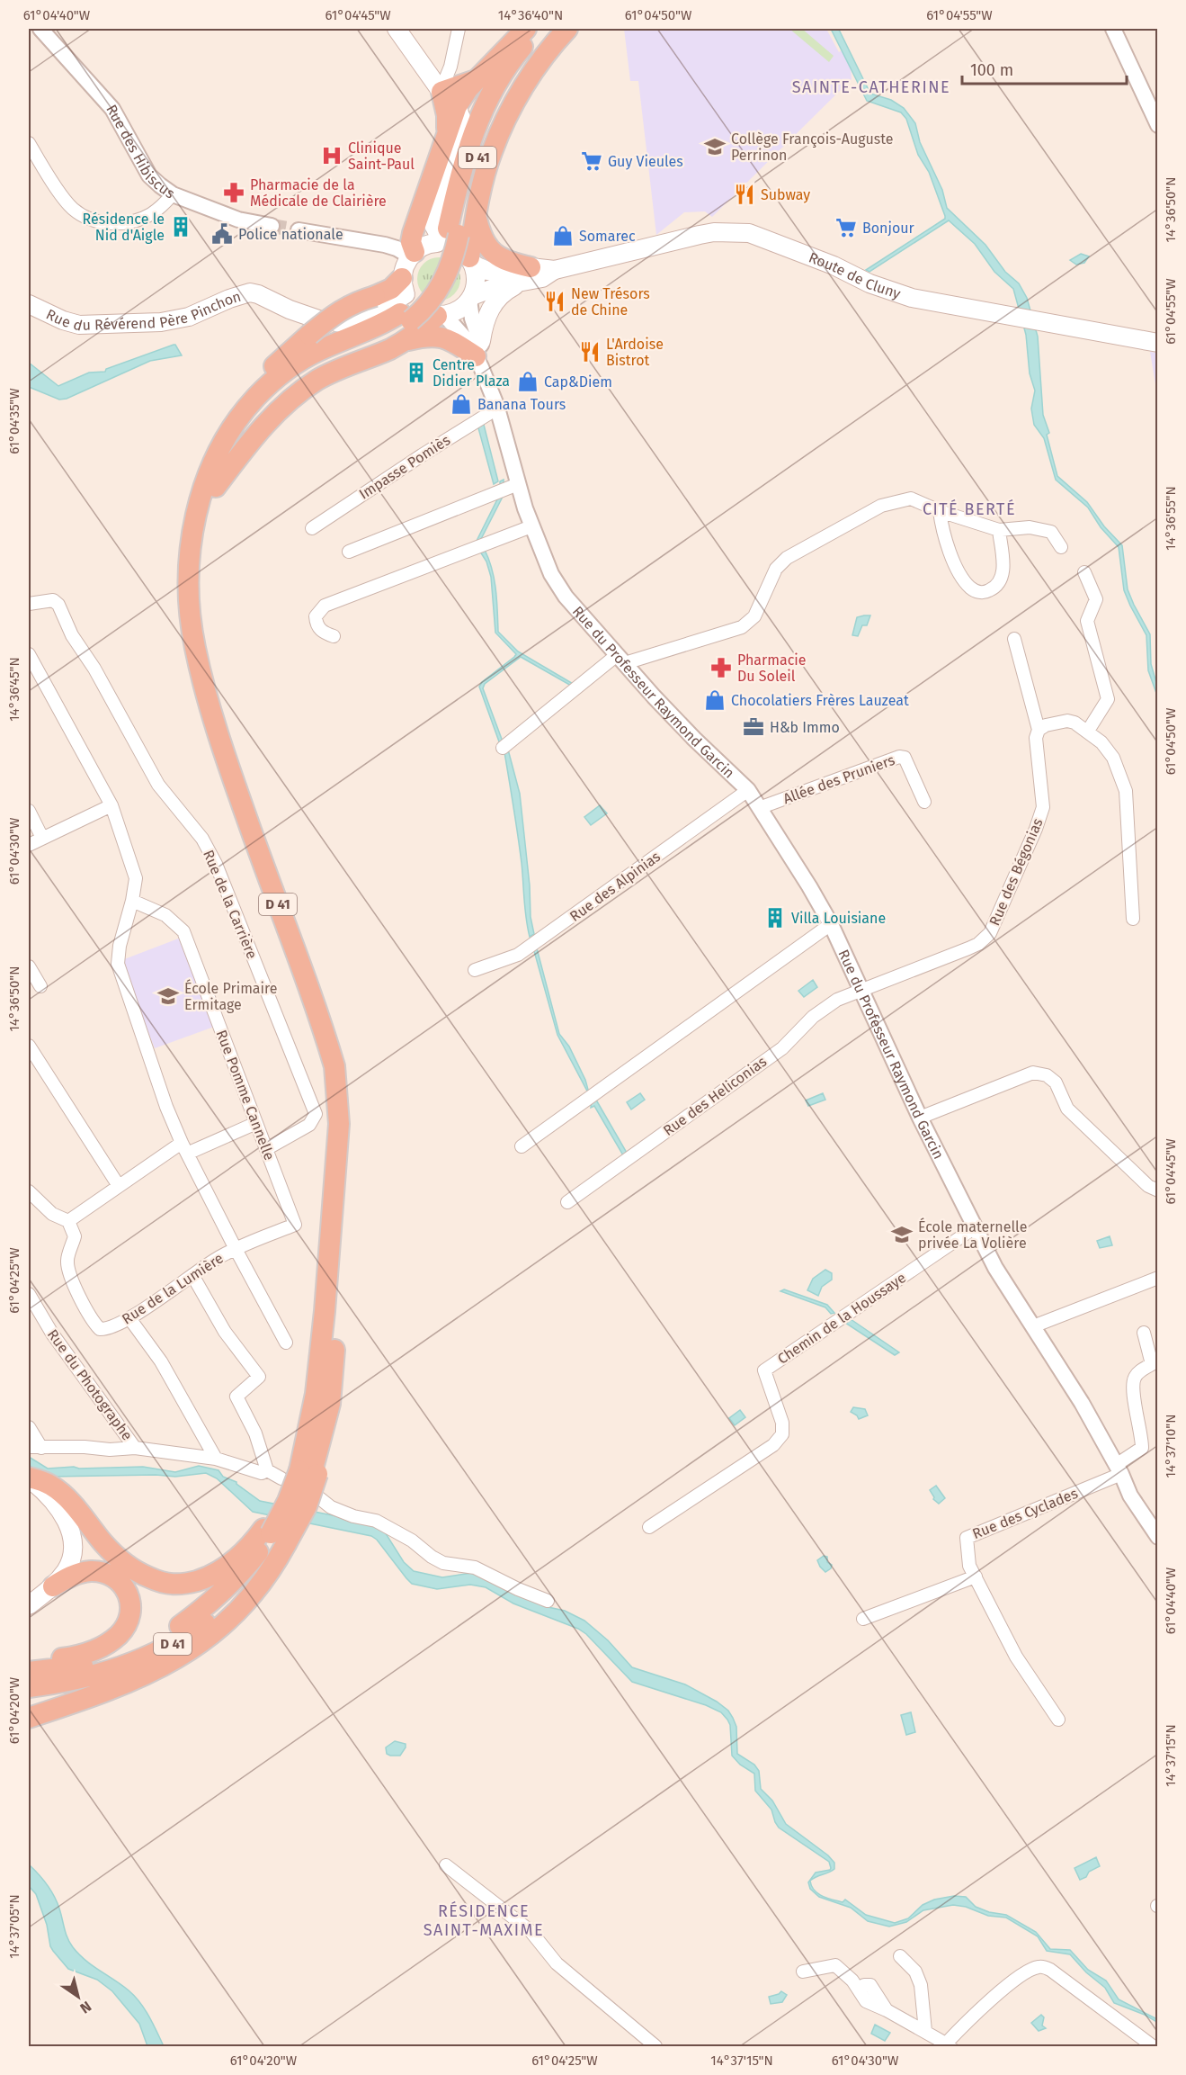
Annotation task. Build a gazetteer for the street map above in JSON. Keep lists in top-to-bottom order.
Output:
{
  "streets": {
    "highway": ["D 41"],
    "main road": ["Route de Cluny", "Rue du Révérend Père Pinchon"],
    "street": [
      "Rue des Hibiscus",
      "Impasse Pomiès",
      "Rue du Professeur Raymond Garcin",
      "Allée des Pruniers",
      "Rue des Bégonias",
      "Rue des Alpinias",
      "Rue de la Carrière",
      "Rue Pomme Cannelle",
      "Rue des Heliconias",
      "Rue de la Lumière",
      "Chemin de la Houssaye",
      "Rue du Photographe",
      "Rue des Cyclades"
    ]
  },
  "crossings": [
    ["D 41", "Route de Cluny"],
    ["D 41", "Rue du Professeur Raymond Garcin"],
    ["Route de Cluny", "Rue du Professeur Raymond Garcin"],
    ["Impasse Pomiès", "Rue du Professeur Raymond Garcin"],
    ["Rue du Professeur Raymond Garcin", "Allée des Pruniers"],
    ["Rue du Professeur Raymond Garcin", "Rue des Bégonias"],
    ["Rue du Professeur Raymond Garcin", "Rue des Alpinias"],
    ["Rue du Professeur Raymond Garcin", "Rue des Heliconias"],
    ["Rue du Professeur Raymond Garcin", "Chemin de la Houssaye"],
    ["Rue du Professeur Raymond Garcin", "Rue des Cyclades"],
    ["Rue des Bégonias", "Rue des Heliconias"],
    ["Rue de la Carrière", "Rue Pomme Cannelle"],
    ["Rue Pomme Cannelle", "Rue de la Lumière"]
  ],
  "districts": ["SAINTE-CATHERINE", "CITÉ BERTÉ", "RÉSIDENCE SAINT-MAXIME"],
  "places": {
    "school or university": ["Collège François-Auguste Perrinon", "École Primaire Ermitage", "École maternelle privée La Volière"],
    "hospital": ["Clinique Saint-Paul"],
    "supermarket": ["Guy Vieules", "Bonjour"],
    "pharmacy": ["Pharmacie de la Médicale de Clairière", "Pharmacie Du Soleil"],
    "restaurant": ["Subway", "New Trésors de Chine", "L'Ardoise Bistrot"],
    "building": ["Résidence le Nid d'Aigle", "Centre Didier Plaza", "Villa Louisiane"],
    "public building": ["Police nationale"],
    "shop": [
      "Somarec",
      "Cap&Diem",
      "Banana Tours",
      "Chocolatiers Frères Lauzeat"
    ],
    "office": ["H&b Immo"]
  },
  "scale_bar": "100 m",
  "north": "bottom right",
  "coordinates": [
    "61°04'40\"W",
    "61°04'45\"W",
    "14°36'40\"N",
    "61°04'50\"W",
    "61°04'55\"W",
    "14°36'50\"N",
    "61°04'35\"W",
    "14°36'55\"N",
    "14°36'45\"N",
    "61°04'30\"W",
    "61°04'25\"W",
    "14°37'10\"N",
    "61°04'20\"W",
    "14°37'15\"N",
    "14°37'05\"N"
  ]
}
